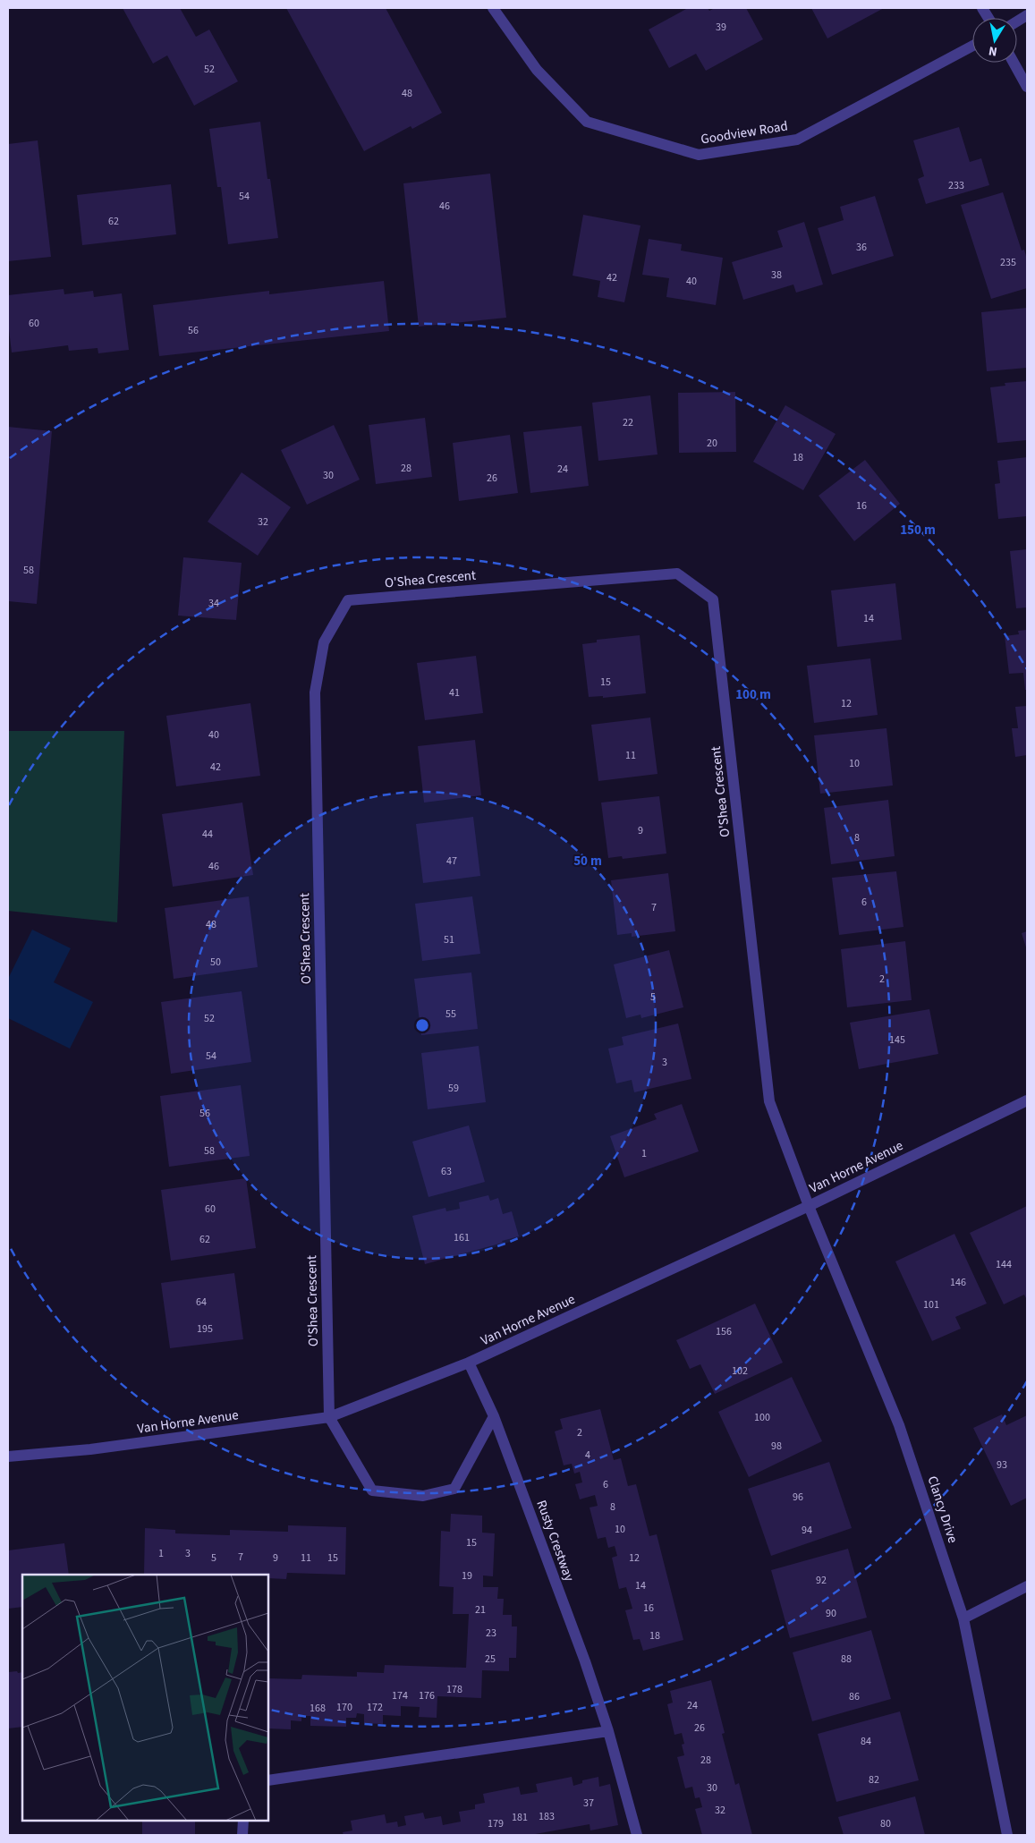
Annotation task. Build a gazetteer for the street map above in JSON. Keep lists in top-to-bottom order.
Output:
{
  "streets": {
    "street": [
      "Goodview Road",
      "O'Shea Crescent",
      "Van Horne Avenue",
      "Clancy Drive",
      "Rusty Crestway"
    ]
  },
  "crossings": [
    ["O'Shea Crescent", "Van Horne Avenue"],
    ["O'Shea Crescent", "Clancy Drive"],
    ["Van Horne Avenue", "Clancy Drive"],
    ["Van Horne Avenue", "Rusty Crestway"]
  ],
  "house_numbers": [
    "39",
    "52",
    "48",
    "233",
    "54",
    "46",
    "62",
    "36",
    "235",
    "38",
    "42",
    "40",
    "60",
    "56",
    "22",
    "20",
    "18",
    "28",
    "24",
    "30",
    "26",
    "16",
    "32",
    "58",
    "34",
    "14",
    "15",
    "41",
    "12",
    "40",
    "11",
    "10",
    "42",
    "9",
    "44",
    "8",
    "47",
    "46",
    "6",
    "7",
    "48",
    "51",
    "50",
    "2",
    "5",
    "55",
    "52",
    "145",
    "54",
    "3",
    "59",
    "56",
    "58",
    "1",
    "63",
    "60",
    "161",
    "62",
    "144",
    "146",
    "64",
    "101",
    "195",
    "156",
    "102",
    "100",
    "2",
    "98",
    "4",
    "93",
    "6",
    "96",
    "8",
    "10",
    "94",
    "15",
    "1",
    "3",
    "7",
    "5",
    "9",
    "11",
    "15",
    "12",
    "19",
    "92",
    "14",
    "16",
    "21",
    "90",
    "23",
    "18",
    "25",
    "88",
    "178",
    "174",
    "176",
    "86",
    "24",
    "170",
    "172",
    "168",
    "26",
    "84",
    "28",
    "82",
    "30",
    "37",
    "32",
    "183",
    "181",
    "179",
    "80"
  ],
  "north": "bottom",
  "rings": ["150 m", "100 m", "50 m"]
}
